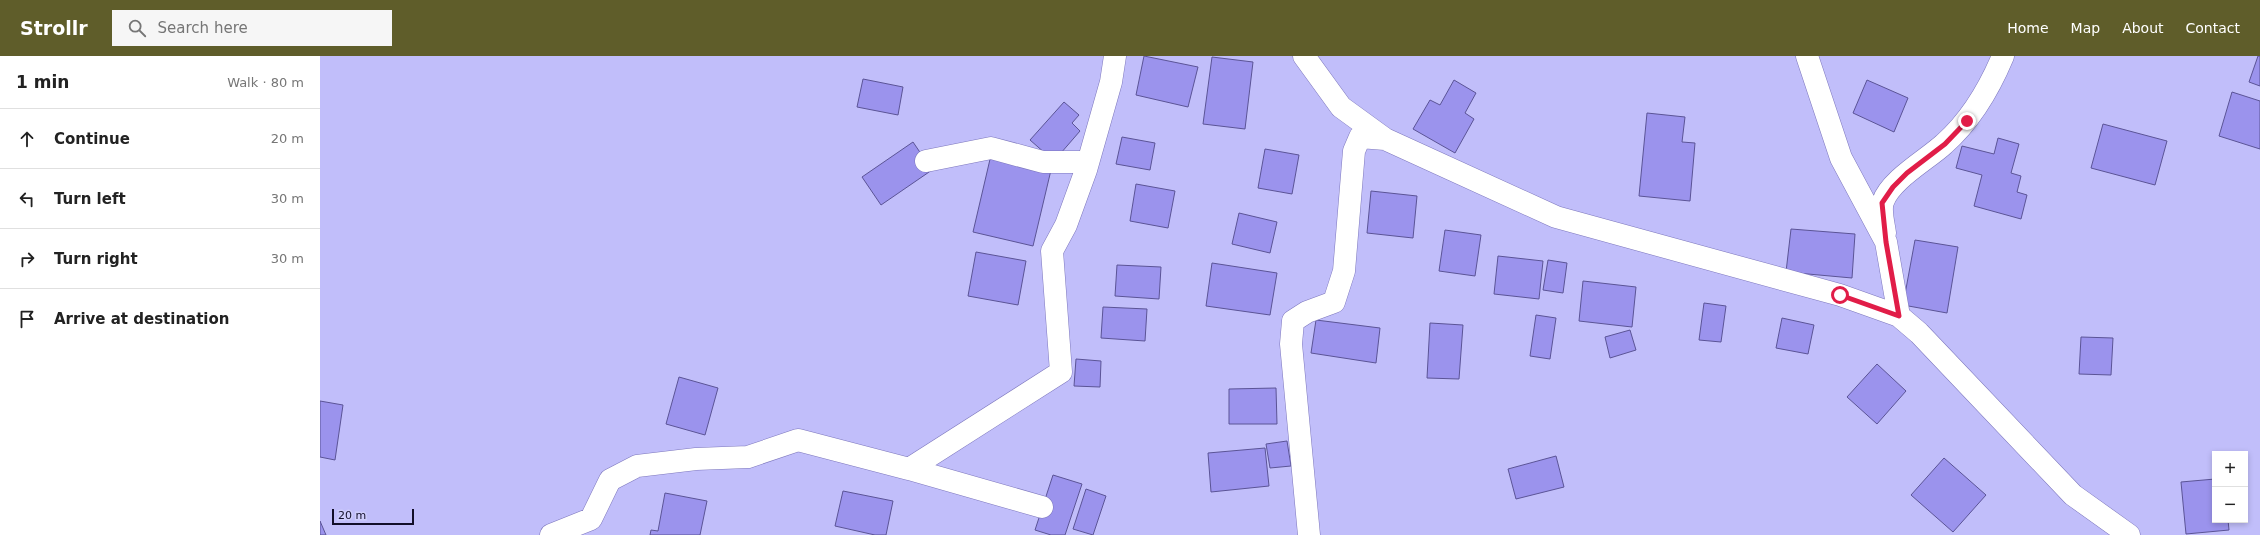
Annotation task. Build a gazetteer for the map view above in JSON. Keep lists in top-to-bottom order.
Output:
{
  "scale_bar": "20 m",
  "page": {
    "header": "Strollr",
    "search": "Search here",
    "nav": [
      "Home",
      "Map",
      "About",
      "Contact"
    ],
    "heading": ["1 min", "Walk · 80 m"],
    "list": [
      ["Continue", "20 m"],
      ["Turn left", "30 m"],
      ["Turn right", "30 m"],
      "Arrive at destination"
    ],
    "map_buttons": ["+", "−"],
    "scale": "20 m"
  }
}
